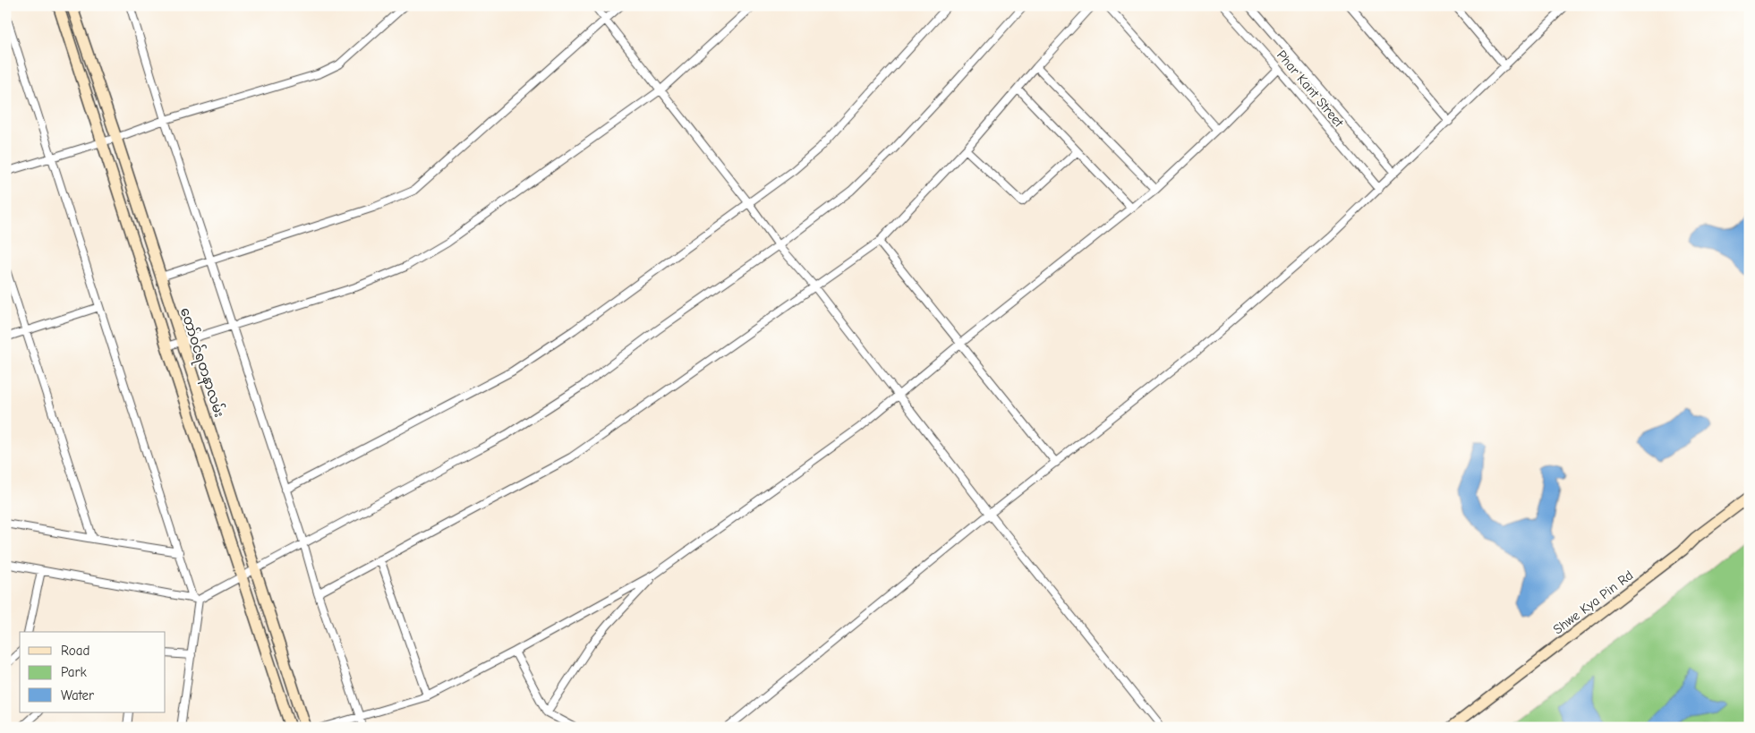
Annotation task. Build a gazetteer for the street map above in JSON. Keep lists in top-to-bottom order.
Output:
{
  "streets": {
    "main road": ["တော်ဝင်ရတနာလမ်း", "Shwe Kya Pin Rd"],
    "street": ["Phar Kant Street"]
  },
  "legend": ["Road", "Park", "Water"]
}
